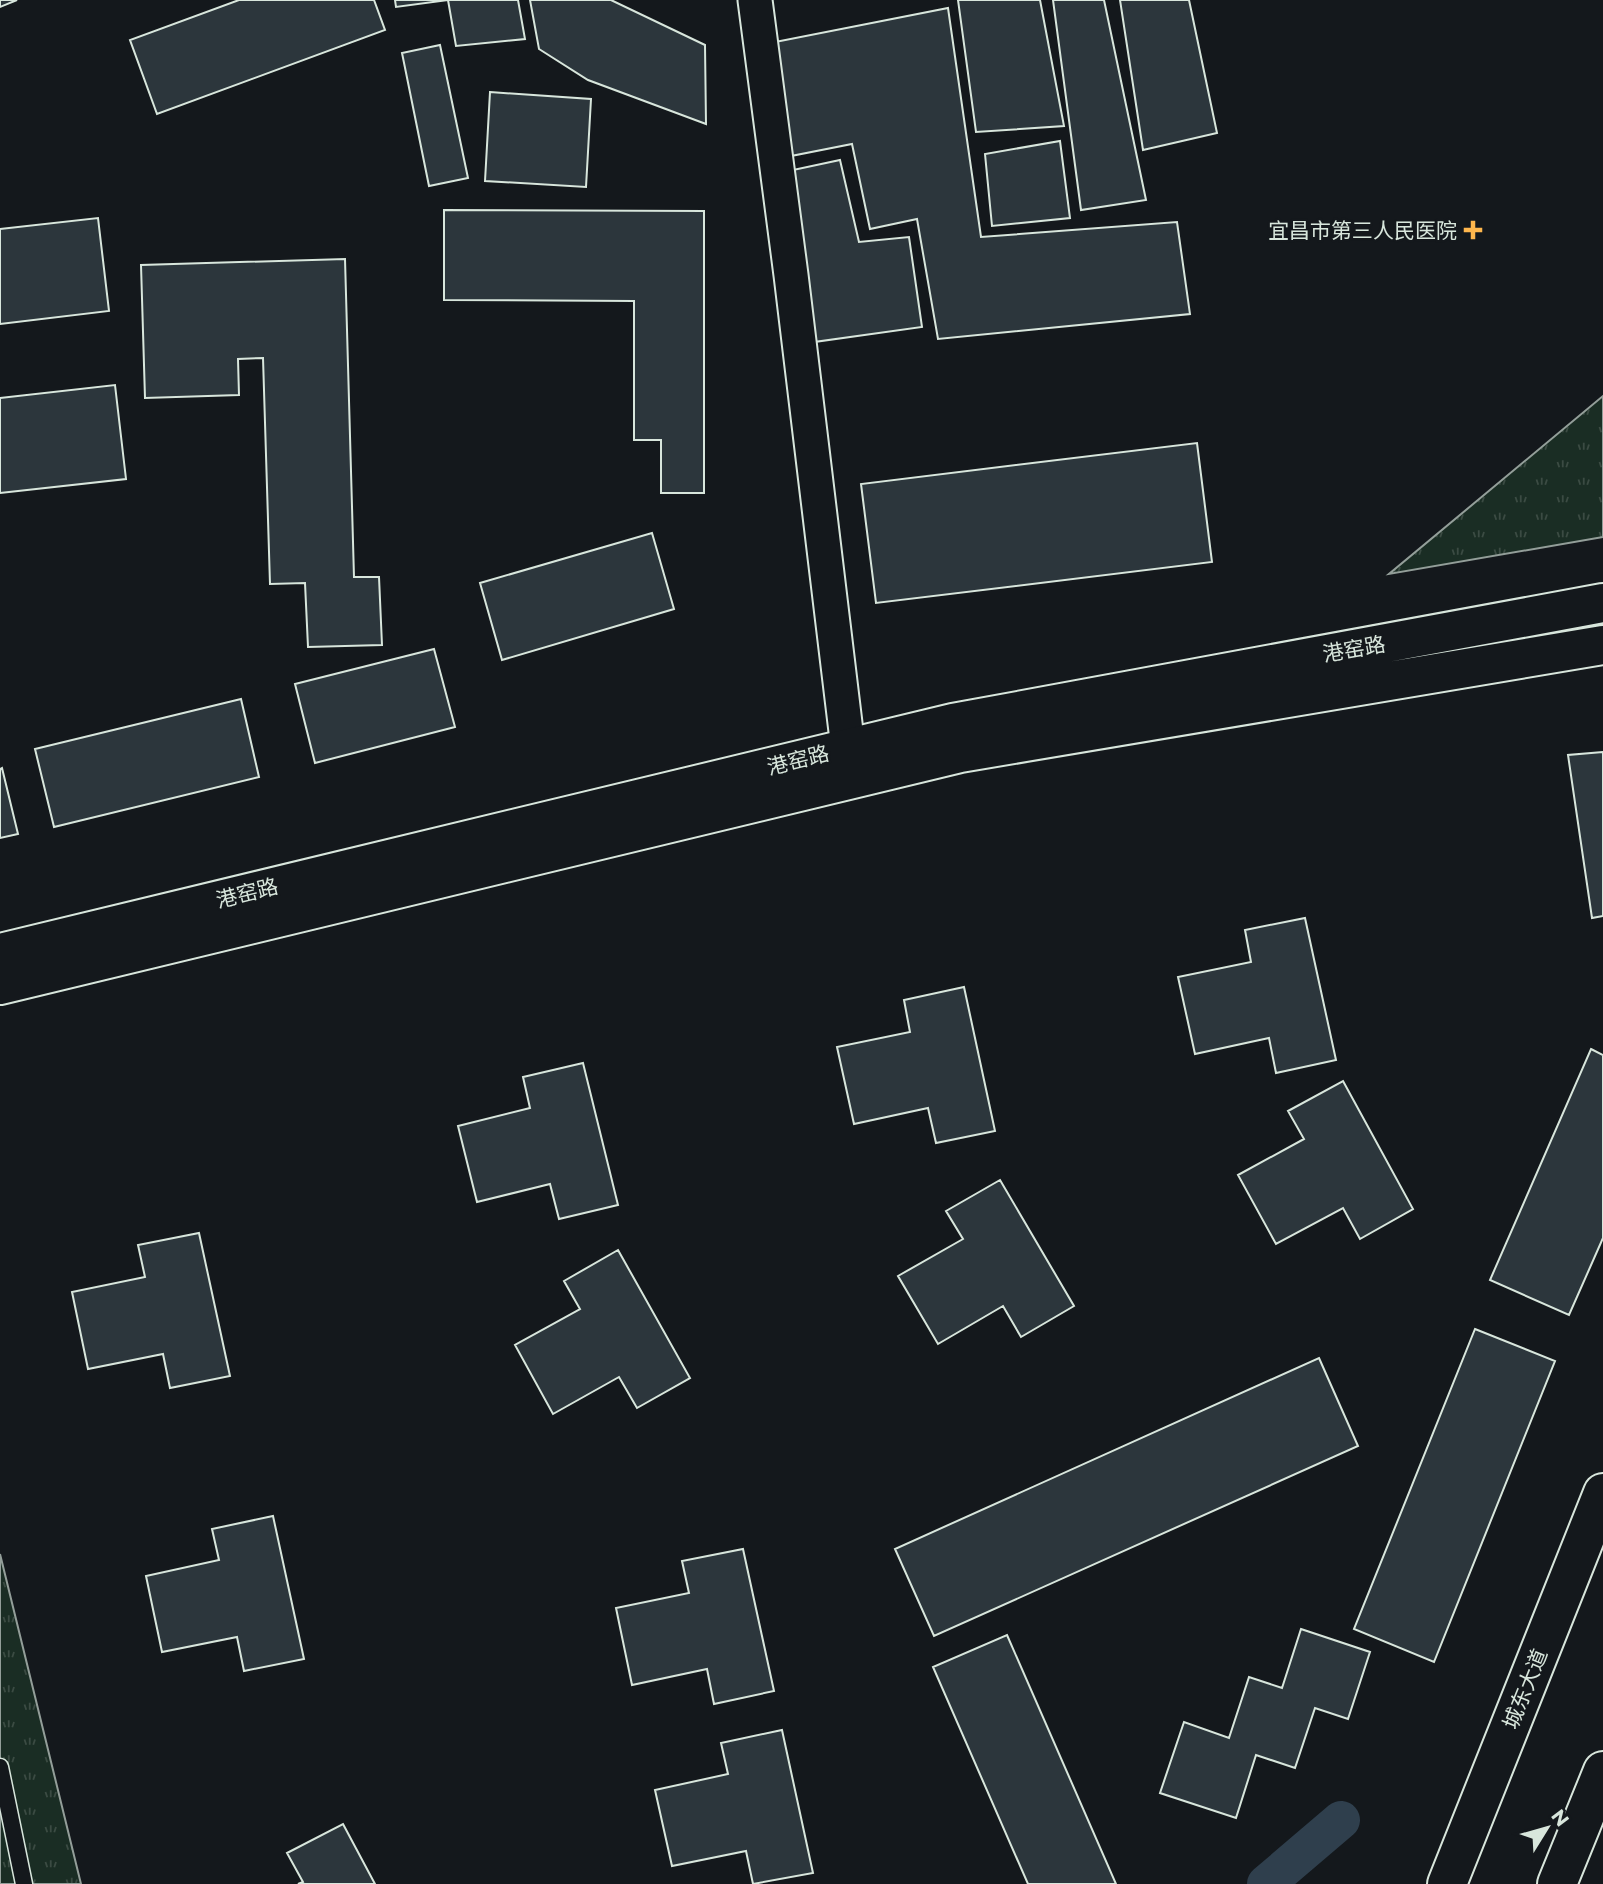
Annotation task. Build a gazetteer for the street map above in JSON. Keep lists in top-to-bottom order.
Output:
{
  "streets": {
    "main road": ["港窑路", "城东大道"]
  },
  "places": {
    "health": ["宜昌市第三人民医院"]
  },
  "north": "top right"
}
